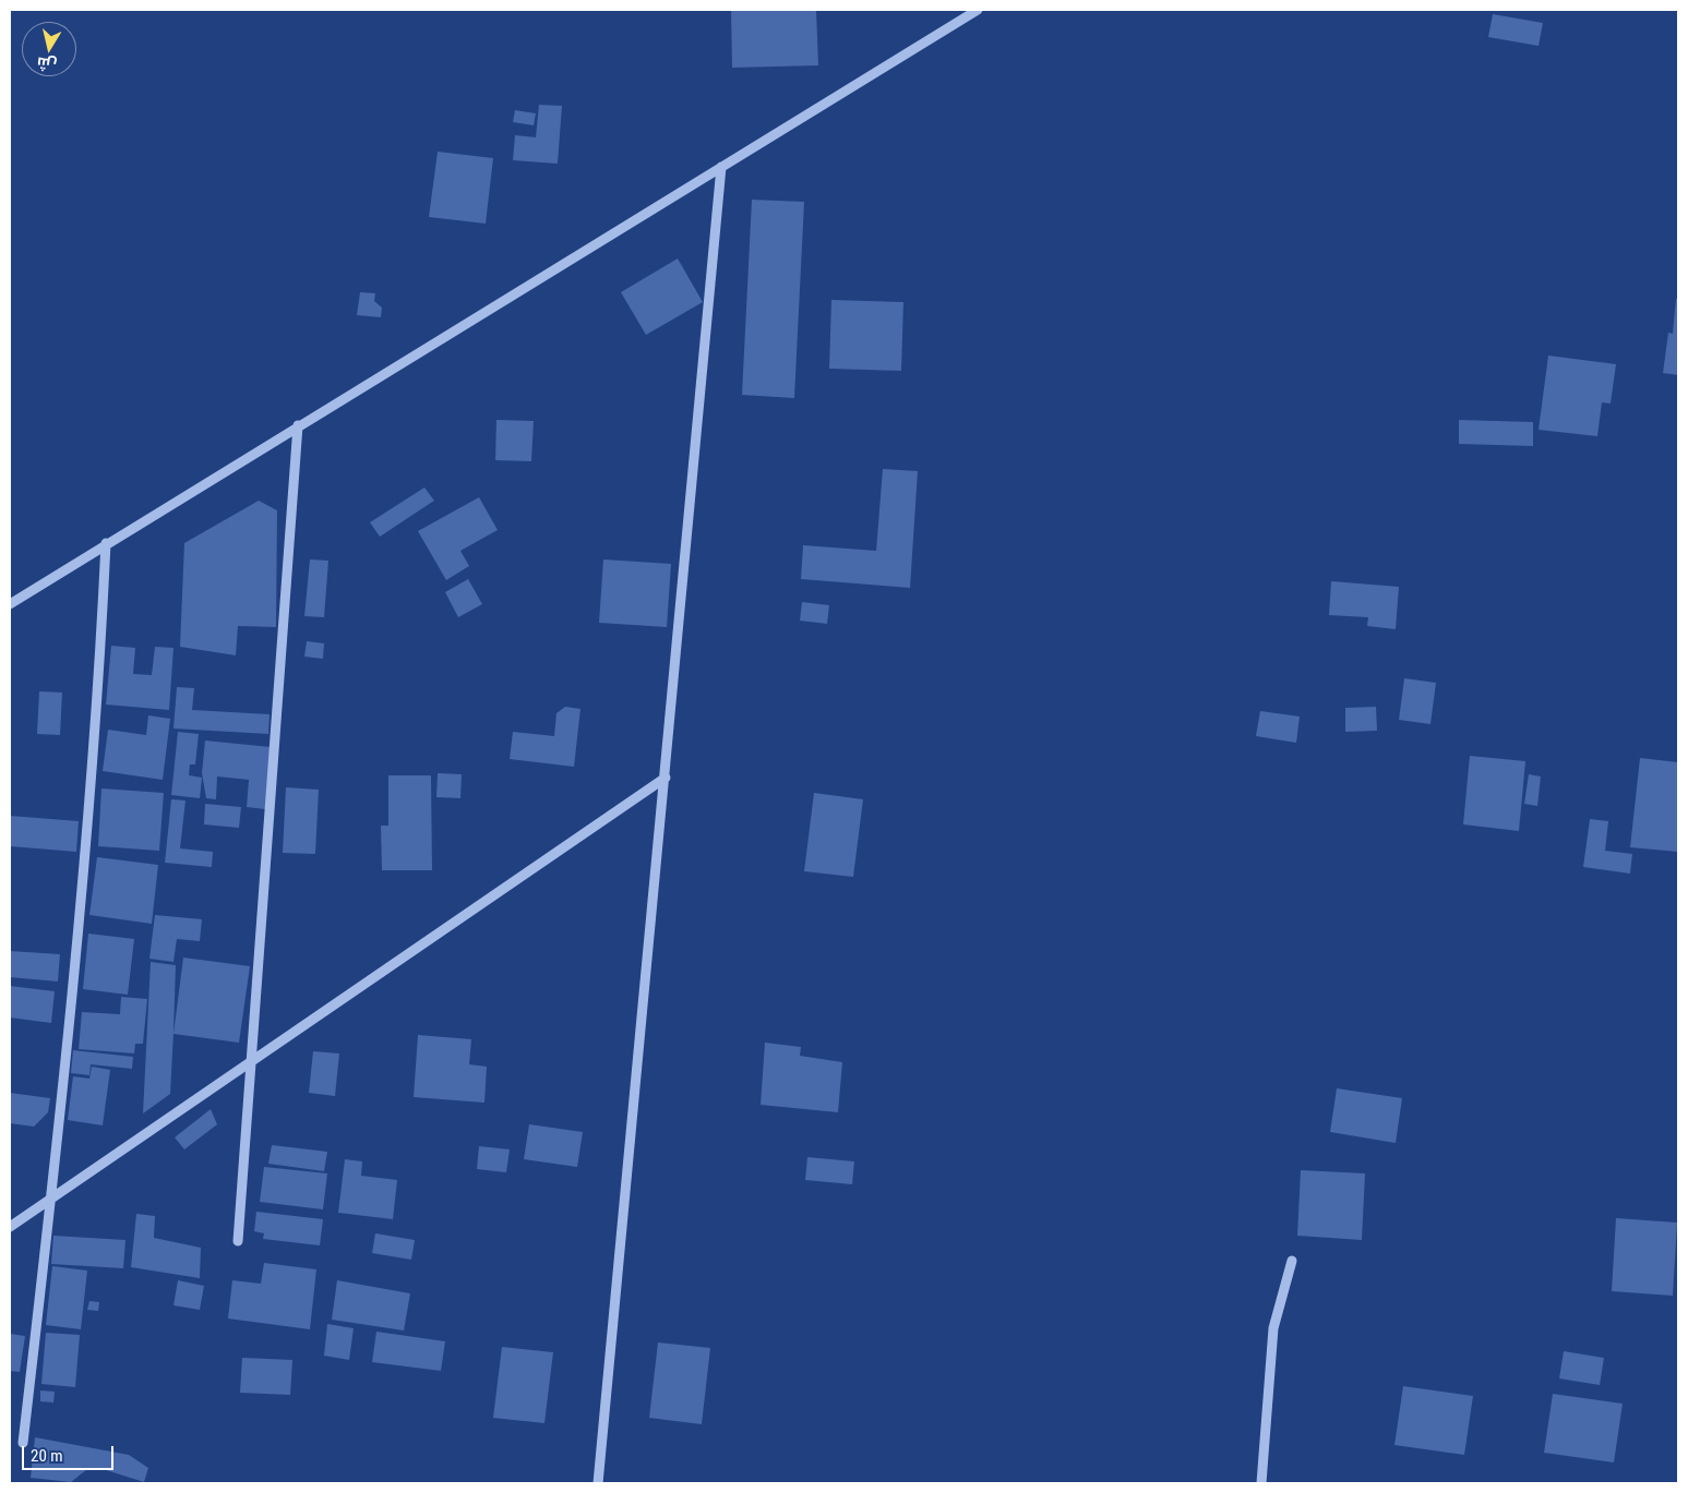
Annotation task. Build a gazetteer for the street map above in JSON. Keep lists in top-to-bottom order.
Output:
{
  "scale_bar": "20 m",
  "north": "bottom"
}
